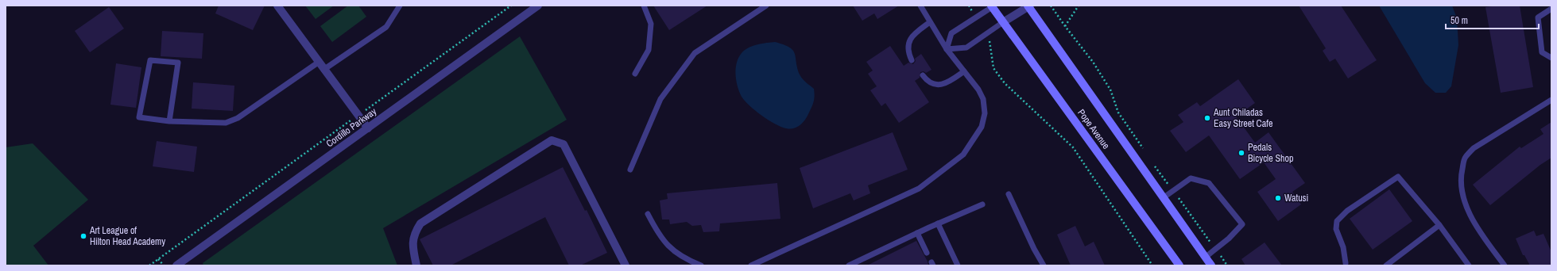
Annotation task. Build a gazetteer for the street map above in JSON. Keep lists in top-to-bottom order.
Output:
{
  "streets": {
    "main road": ["Pope Avenue"],
    "street": ["Cordillo Parkway"]
  },
  "places": [
    "Aunt Chiladas Easy Street Cafe",
    "Pedals Bicycle Shop",
    "Watusi",
    "Art League of Hilton Head Academy"
  ],
  "scale_bar": "50 m"
}
